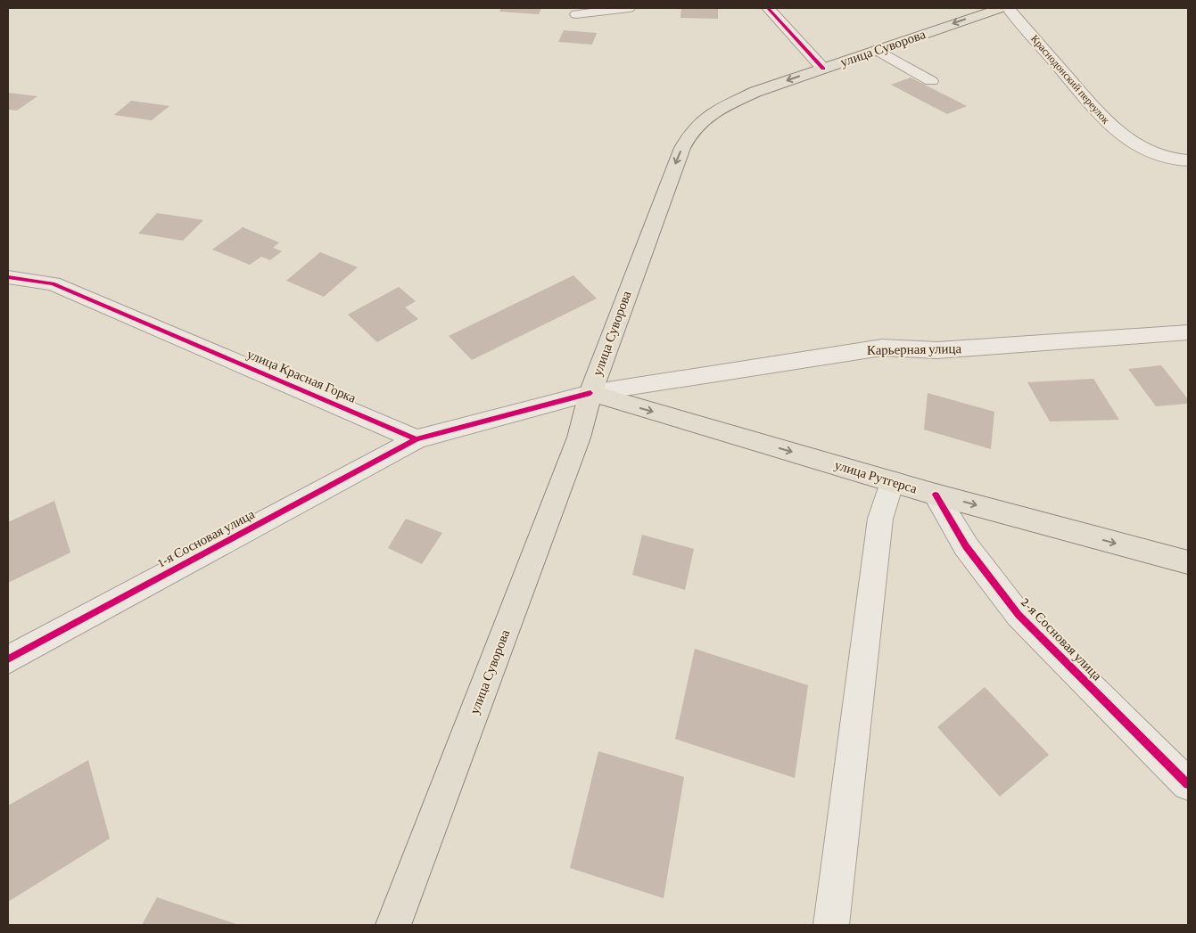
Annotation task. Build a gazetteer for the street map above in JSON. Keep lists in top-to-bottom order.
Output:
{
  "streets": {
    "main road": ["улица Суворова", "улица Рутгерса"],
    "street": [
      "Краснодонский переулок",
      "Карьерная улица",
      "улица Красная Горка",
      "1-я Сосновая улица",
      "2-я Сосновая улица"
    ]
  },
  "crossings": [
    ["улица Суворова", "Карьерная улица"],
    ["улица Суворова", "улица Рутгерса"],
    ["Карьерная улица", "улица Рутгерса"],
    ["улица Красная Горка", "1-я Сосновая улица"],
    ["улица Рутгерса", "2-я Сосновая улица"]
  ],
  "one_way": ["улица Суворова", "улица Рутгерса"]
}
